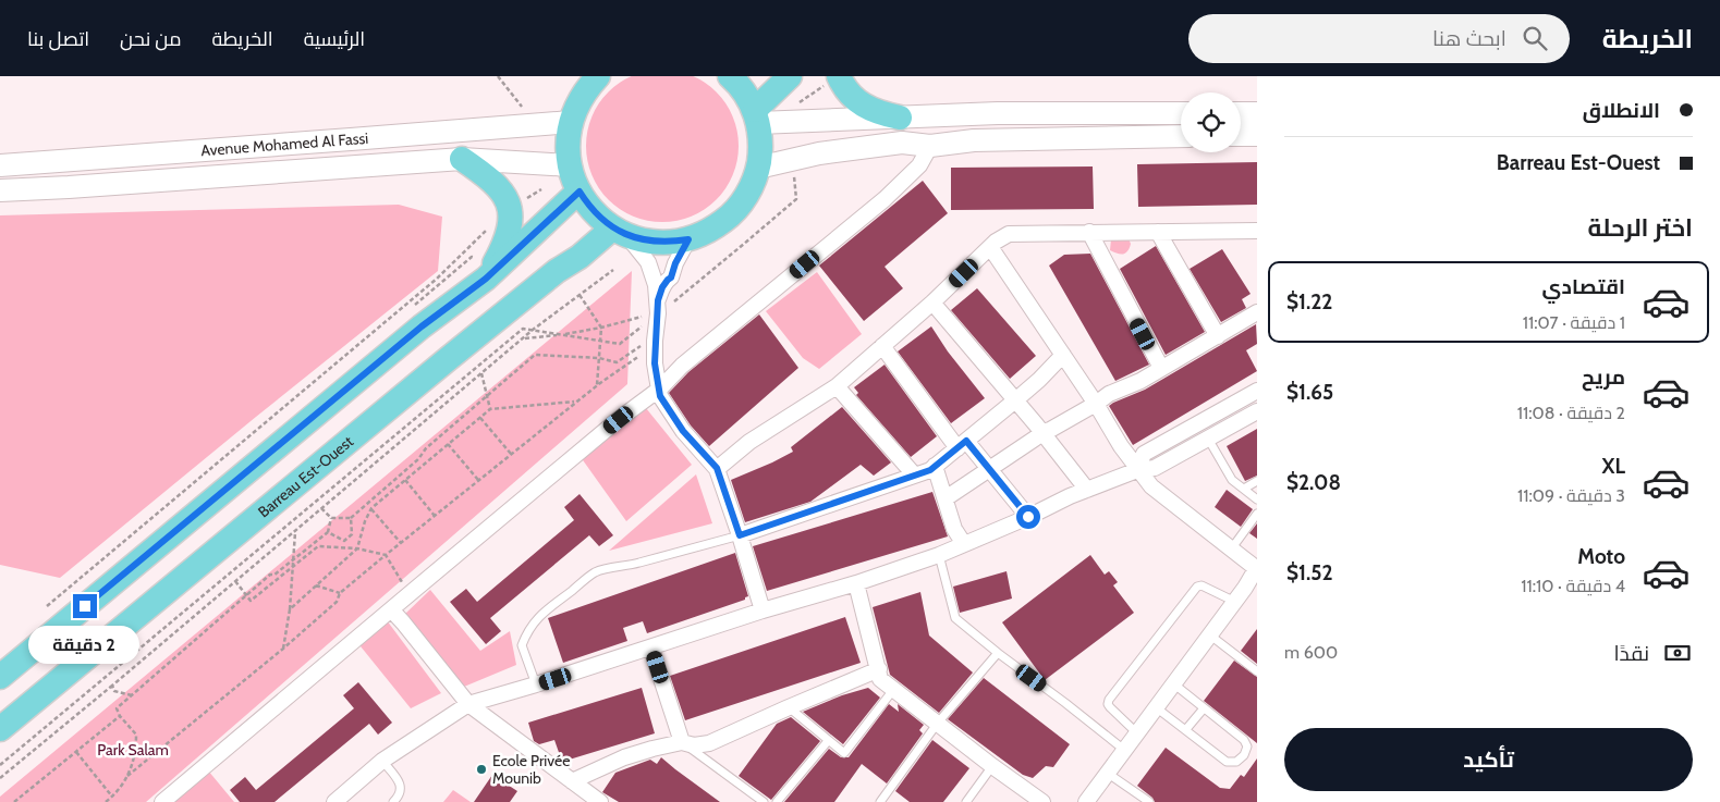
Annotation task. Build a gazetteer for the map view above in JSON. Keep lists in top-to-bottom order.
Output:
{
  "streets": {
    "main road": ["Barreau Est-Ouest"],
    "street": ["Avenue Mohamed Al Fassi"]
  },
  "parks": ["Park Salam"],
  "places": ["Ecole Privée Mounib"],
  "page": {
    "header": "الخريطة",
    "search": "ابحث هنا",
    "nav": [
      "الرئيسية",
      "الخريطة",
      "من نحن",
      "اتصل بنا"
    ],
    "banner": ["الانطلاق", "Barreau Est-Ouest"],
    "heading": "اختر الرحلة",
    "list": [
      {
        "name": "اقتصادي",
        "note": "1 دقيقة · 11:07",
        "value": "$1.22"
      },
      {
        "name": "مريح",
        "note": "2 دقيقة · 11:08",
        "value": "$1.65"
      },
      {
        "name": "XL",
        "note": "3 دقيقة · 11:09",
        "value": "$2.08"
      },
      {
        "name": "Moto",
        "note": "4 دقيقة · 11:10",
        "value": "$1.52"
      }
    ],
    "pay": ["نقدًا", "600 m"],
    "bubble": "2 دقيقة",
    "buttons": "تأكيد"
  }
}
